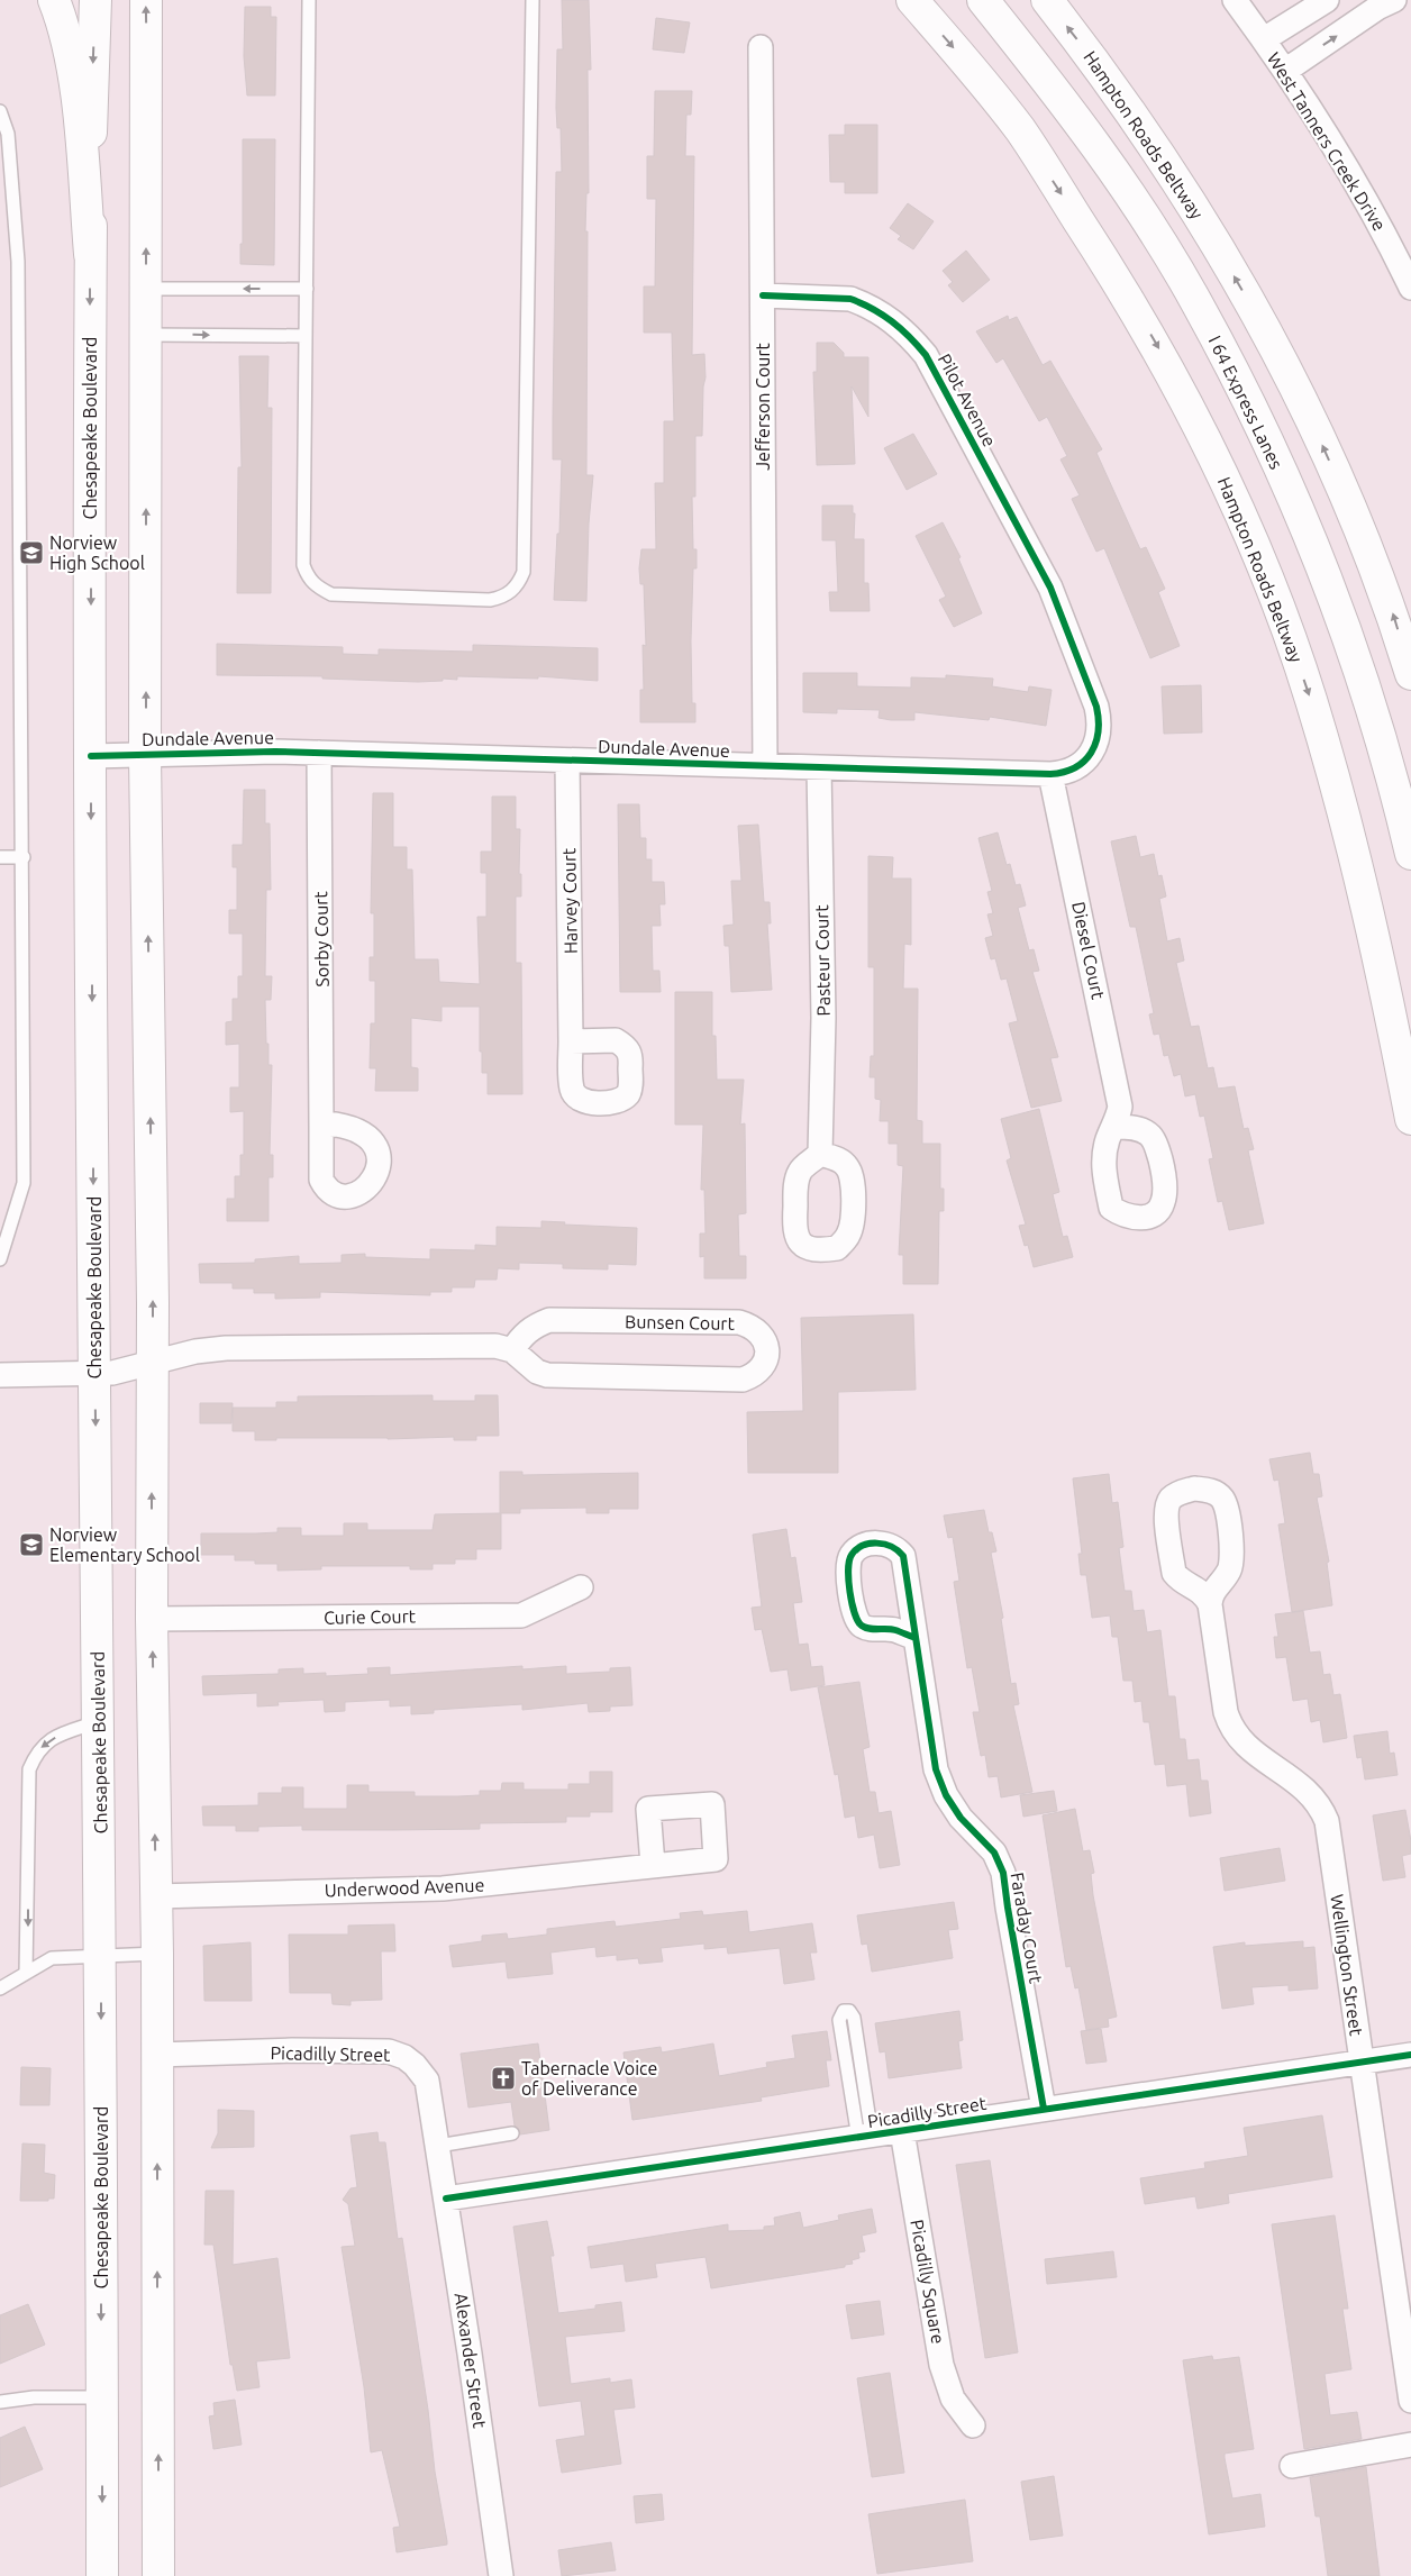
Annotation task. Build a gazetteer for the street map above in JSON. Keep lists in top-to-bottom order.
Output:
{
  "streets": {
    "main road": ["Hampton Roads Beltway", "I 64 Express Lanes", "Chesapeake Boulevard"],
    "street": [
      "West Tanners Creek Drive",
      "Pilot Avenue",
      "Jefferson Court",
      "Dundale Avenue",
      "Harvey Court",
      "Sorby Court",
      "Diesel Court",
      "Pasteur Court",
      "Bunsen Court",
      "Curie Court",
      "Underwood Avenue",
      "Faraday Court",
      "Wellington Street",
      "Picadilly Street",
      "Picadilly Square",
      "Alexander Street"
    ]
  },
  "crossings": [
    ["Pilot Avenue", "Jefferson Court"],
    ["Pilot Avenue", "Dundale Avenue"],
    ["Jefferson Court", "Dundale Avenue"],
    ["Chesapeake Boulevard", "Dundale Avenue"],
    ["Dundale Avenue", "Harvey Court"],
    ["Dundale Avenue", "Sorby Court"],
    ["Dundale Avenue", "Diesel Court"],
    ["Dundale Avenue", "Pasteur Court"],
    ["Faraday Court", "Picadilly Street"],
    ["Wellington Street", "Picadilly Street"],
    ["Picadilly Street", "Picadilly Square"],
    ["Picadilly Street", "Alexander Street"]
  ],
  "places": {
    "school or university": ["Norview High School", "Norview Elementary School"],
    "church": ["Tabernacle Voice of Deliverance"]
  }
}
